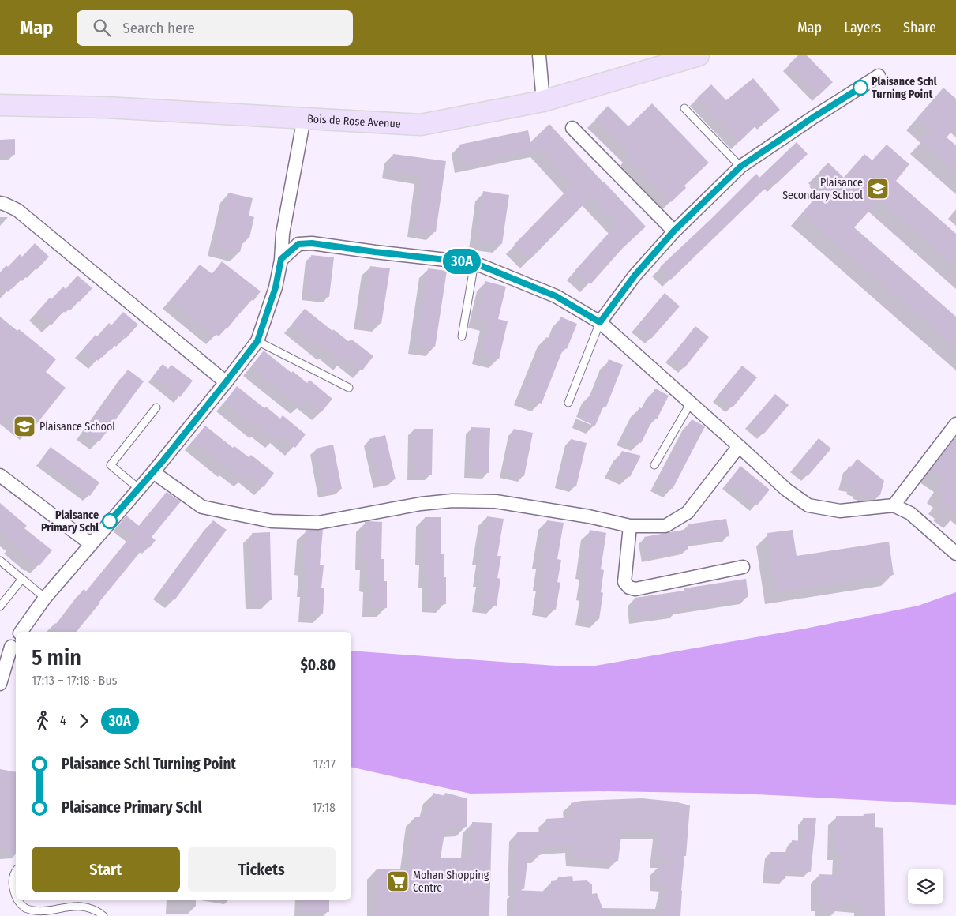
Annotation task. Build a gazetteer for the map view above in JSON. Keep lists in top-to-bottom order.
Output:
{
  "streets": {
    "main road": ["Bois de Rose Avenue"]
  },
  "places": {
    "other": ["Plaisance Schl Turning Point", "Plaisance Primary Schl"],
    "school or university": ["Plaisance Secondary School", "Plaisance School"],
    "supermarket": ["Mohan Shopping Centre"]
  },
  "lines": ["bus line 30A"],
  "page": {
    "header": "Map",
    "search": "Search here",
    "nav": ["Map", "Layers", "Share"],
    "on_map": "30A",
    "heading": ["5 min", "17:13 – 17:18 · Bus", "$0.80"],
    "legs": ["4", "30A"],
    "list": [
      {
        "name": "Plaisance Schl Turning Point",
        "value": "17:17"
      },
      {
        "name": "Plaisance Primary Schl",
        "value": "17:18"
      }
    ],
    "buttons": ["Start", "Tickets"]
  }
}
